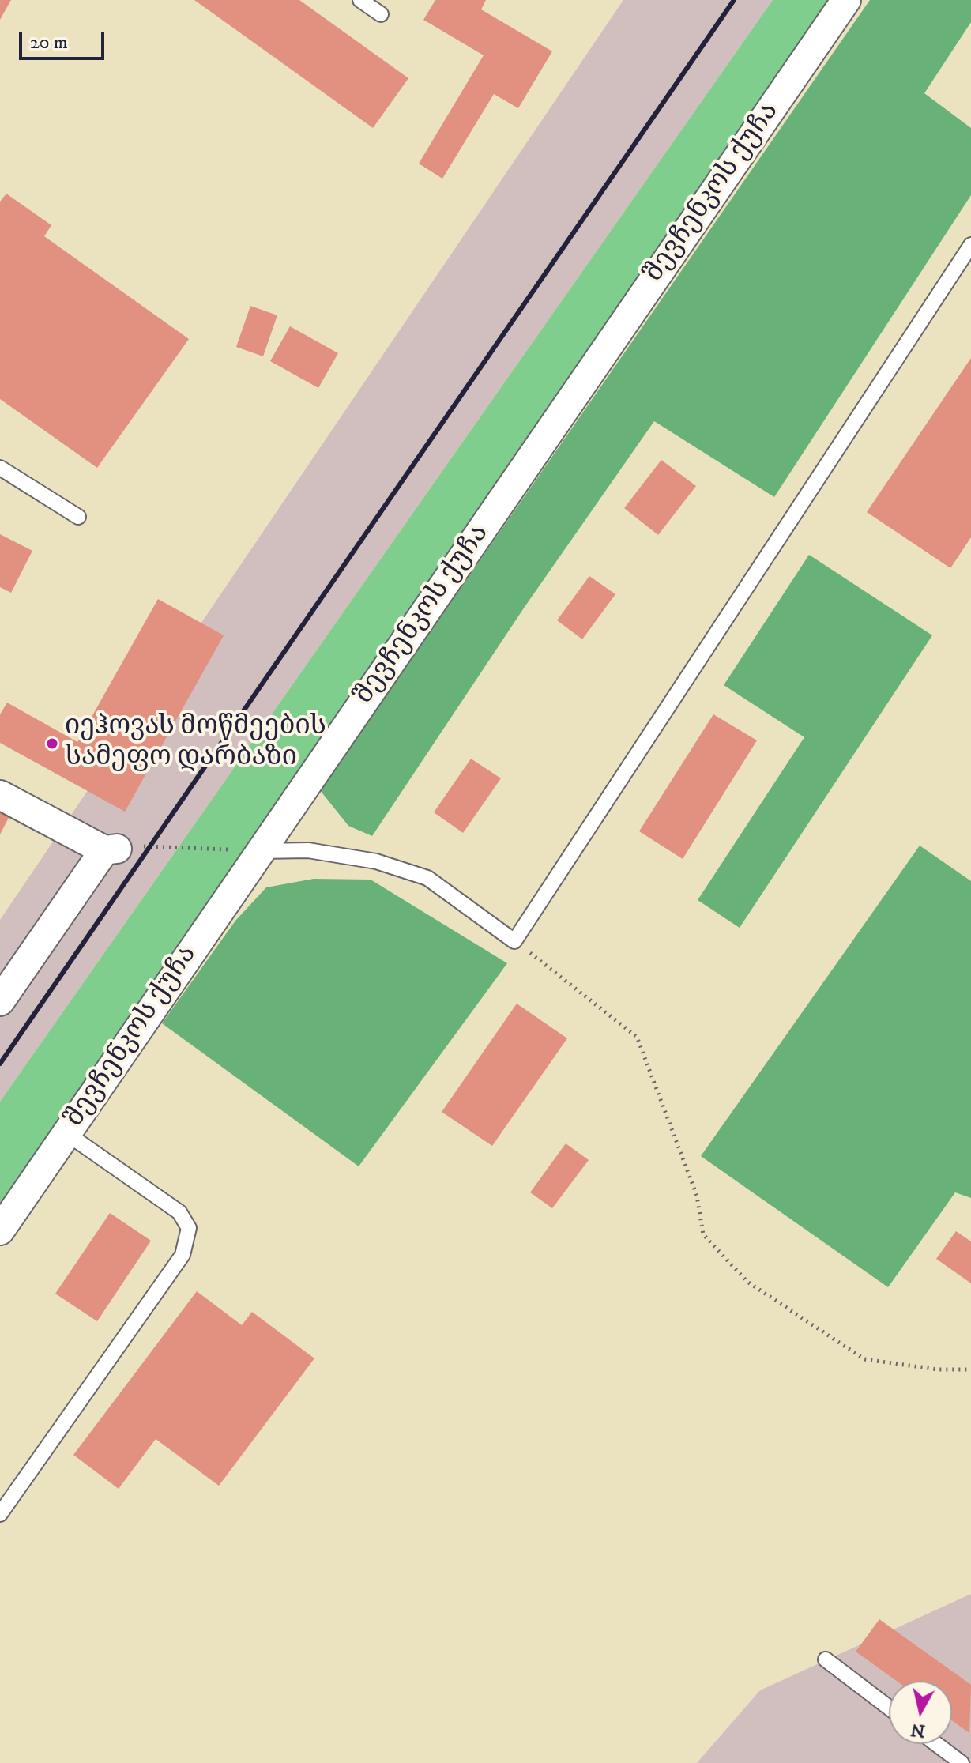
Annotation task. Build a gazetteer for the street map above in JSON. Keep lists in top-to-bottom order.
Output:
{
  "streets": {
    "street": ["შევჩენკოს ქუჩა"]
  },
  "places": ["იეჰოვას მოწმეების სამეფო დარბაზი"],
  "scale_bar": "20 m",
  "north": "bottom"
}
